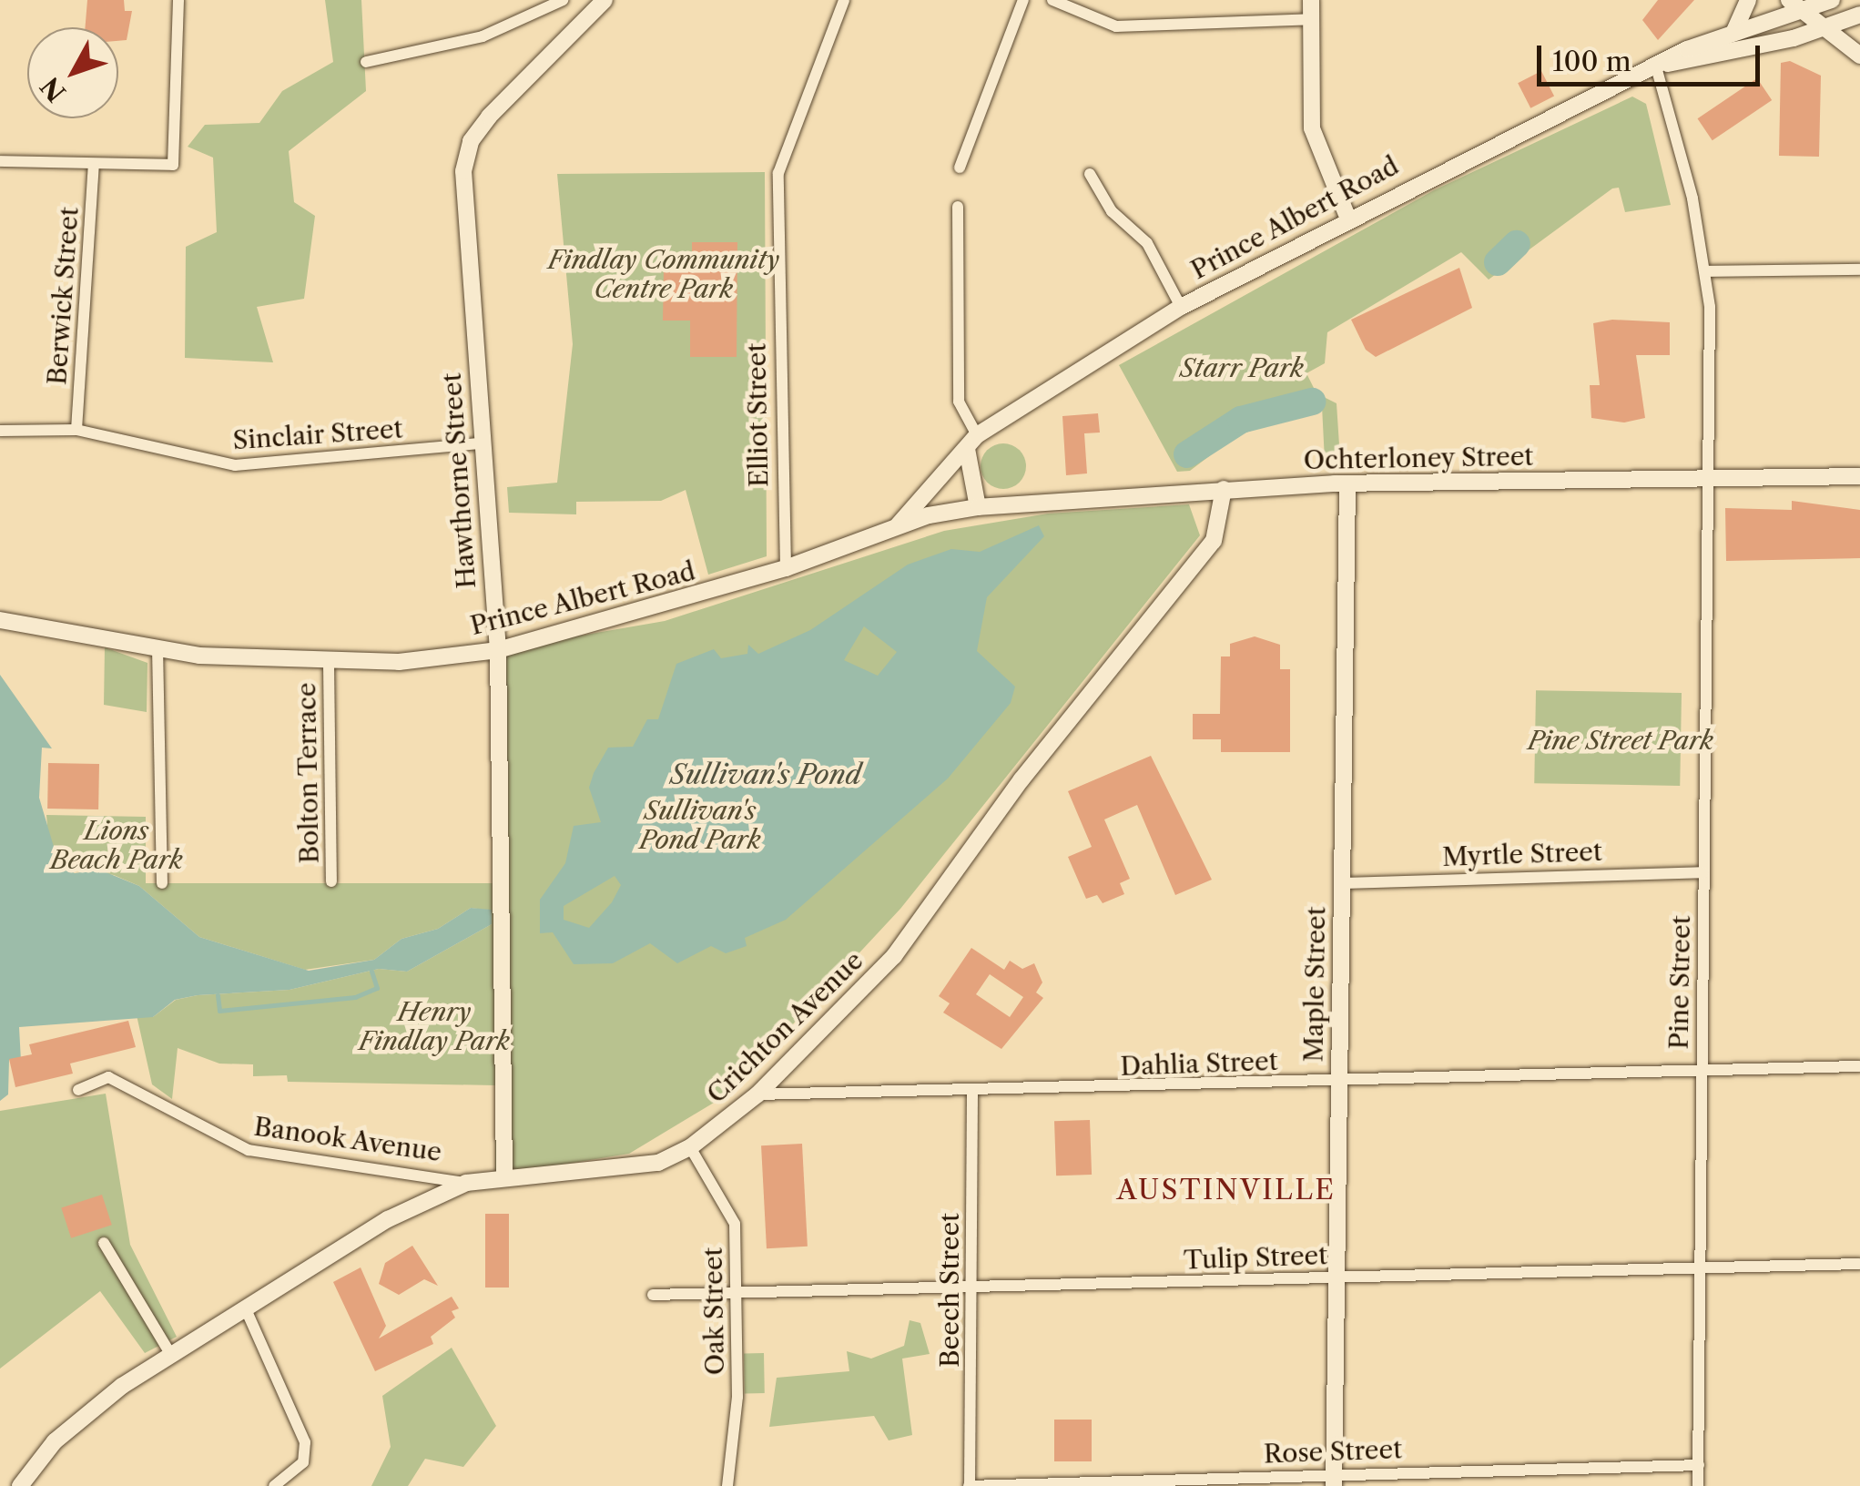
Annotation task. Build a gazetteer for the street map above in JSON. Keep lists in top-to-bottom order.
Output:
{
  "streets": {
    "main road": [
      "Prince Albert Road",
      "Ochterloney Street",
      "Hawthorne Street",
      "Maple Street",
      "Crichton Avenue"
    ],
    "street": [
      "Berwick Street",
      "Elliot Street",
      "Sinclair Street",
      "Bolton Terrace",
      "Myrtle Street",
      "Pine Street",
      "Dahlia Street",
      "Banook Avenue",
      "Tulip Street",
      "Beech Street",
      "Oak Street",
      "Rose Street"
    ]
  },
  "crossings": [
    ["Prince Albert Road", "Elliot Street"],
    ["Prince Albert Road", "Ochterloney Street"],
    ["Prince Albert Road", "Hawthorne Street"],
    ["Prince Albert Road", "Bolton Terrace"],
    ["Prince Albert Road", "Pine Street"],
    ["Berwick Street", "Sinclair Street"],
    ["Sinclair Street", "Hawthorne Street"],
    ["Ochterloney Street", "Pine Street"],
    ["Ochterloney Street", "Maple Street"],
    ["Ochterloney Street", "Crichton Avenue"],
    ["Hawthorne Street", "Crichton Avenue"],
    ["Myrtle Street", "Pine Street"],
    ["Myrtle Street", "Maple Street"],
    ["Pine Street", "Dahlia Street"],
    ["Pine Street", "Tulip Street"],
    ["Pine Street", "Rose Street"],
    ["Maple Street", "Dahlia Street"],
    ["Maple Street", "Tulip Street"],
    ["Maple Street", "Rose Street"],
    ["Crichton Avenue", "Dahlia Street"],
    ["Crichton Avenue", "Banook Avenue"],
    ["Crichton Avenue", "Oak Street"],
    ["Dahlia Street", "Beech Street"],
    ["Tulip Street", "Beech Street"],
    ["Tulip Street", "Oak Street"],
    ["Beech Street", "Rose Street"]
  ],
  "districts": ["AUSTINVILLE"],
  "water": ["Sullivan's Pond"],
  "parks": [
    "Findlay Community Centre Park",
    "Starr Park",
    "Pine Street Park",
    "Sullivan's Pond Park",
    "Lions Beach Park",
    "Henry Findlay Park"
  ],
  "scale_bar": "100 m",
  "north": "bottom left"
}
